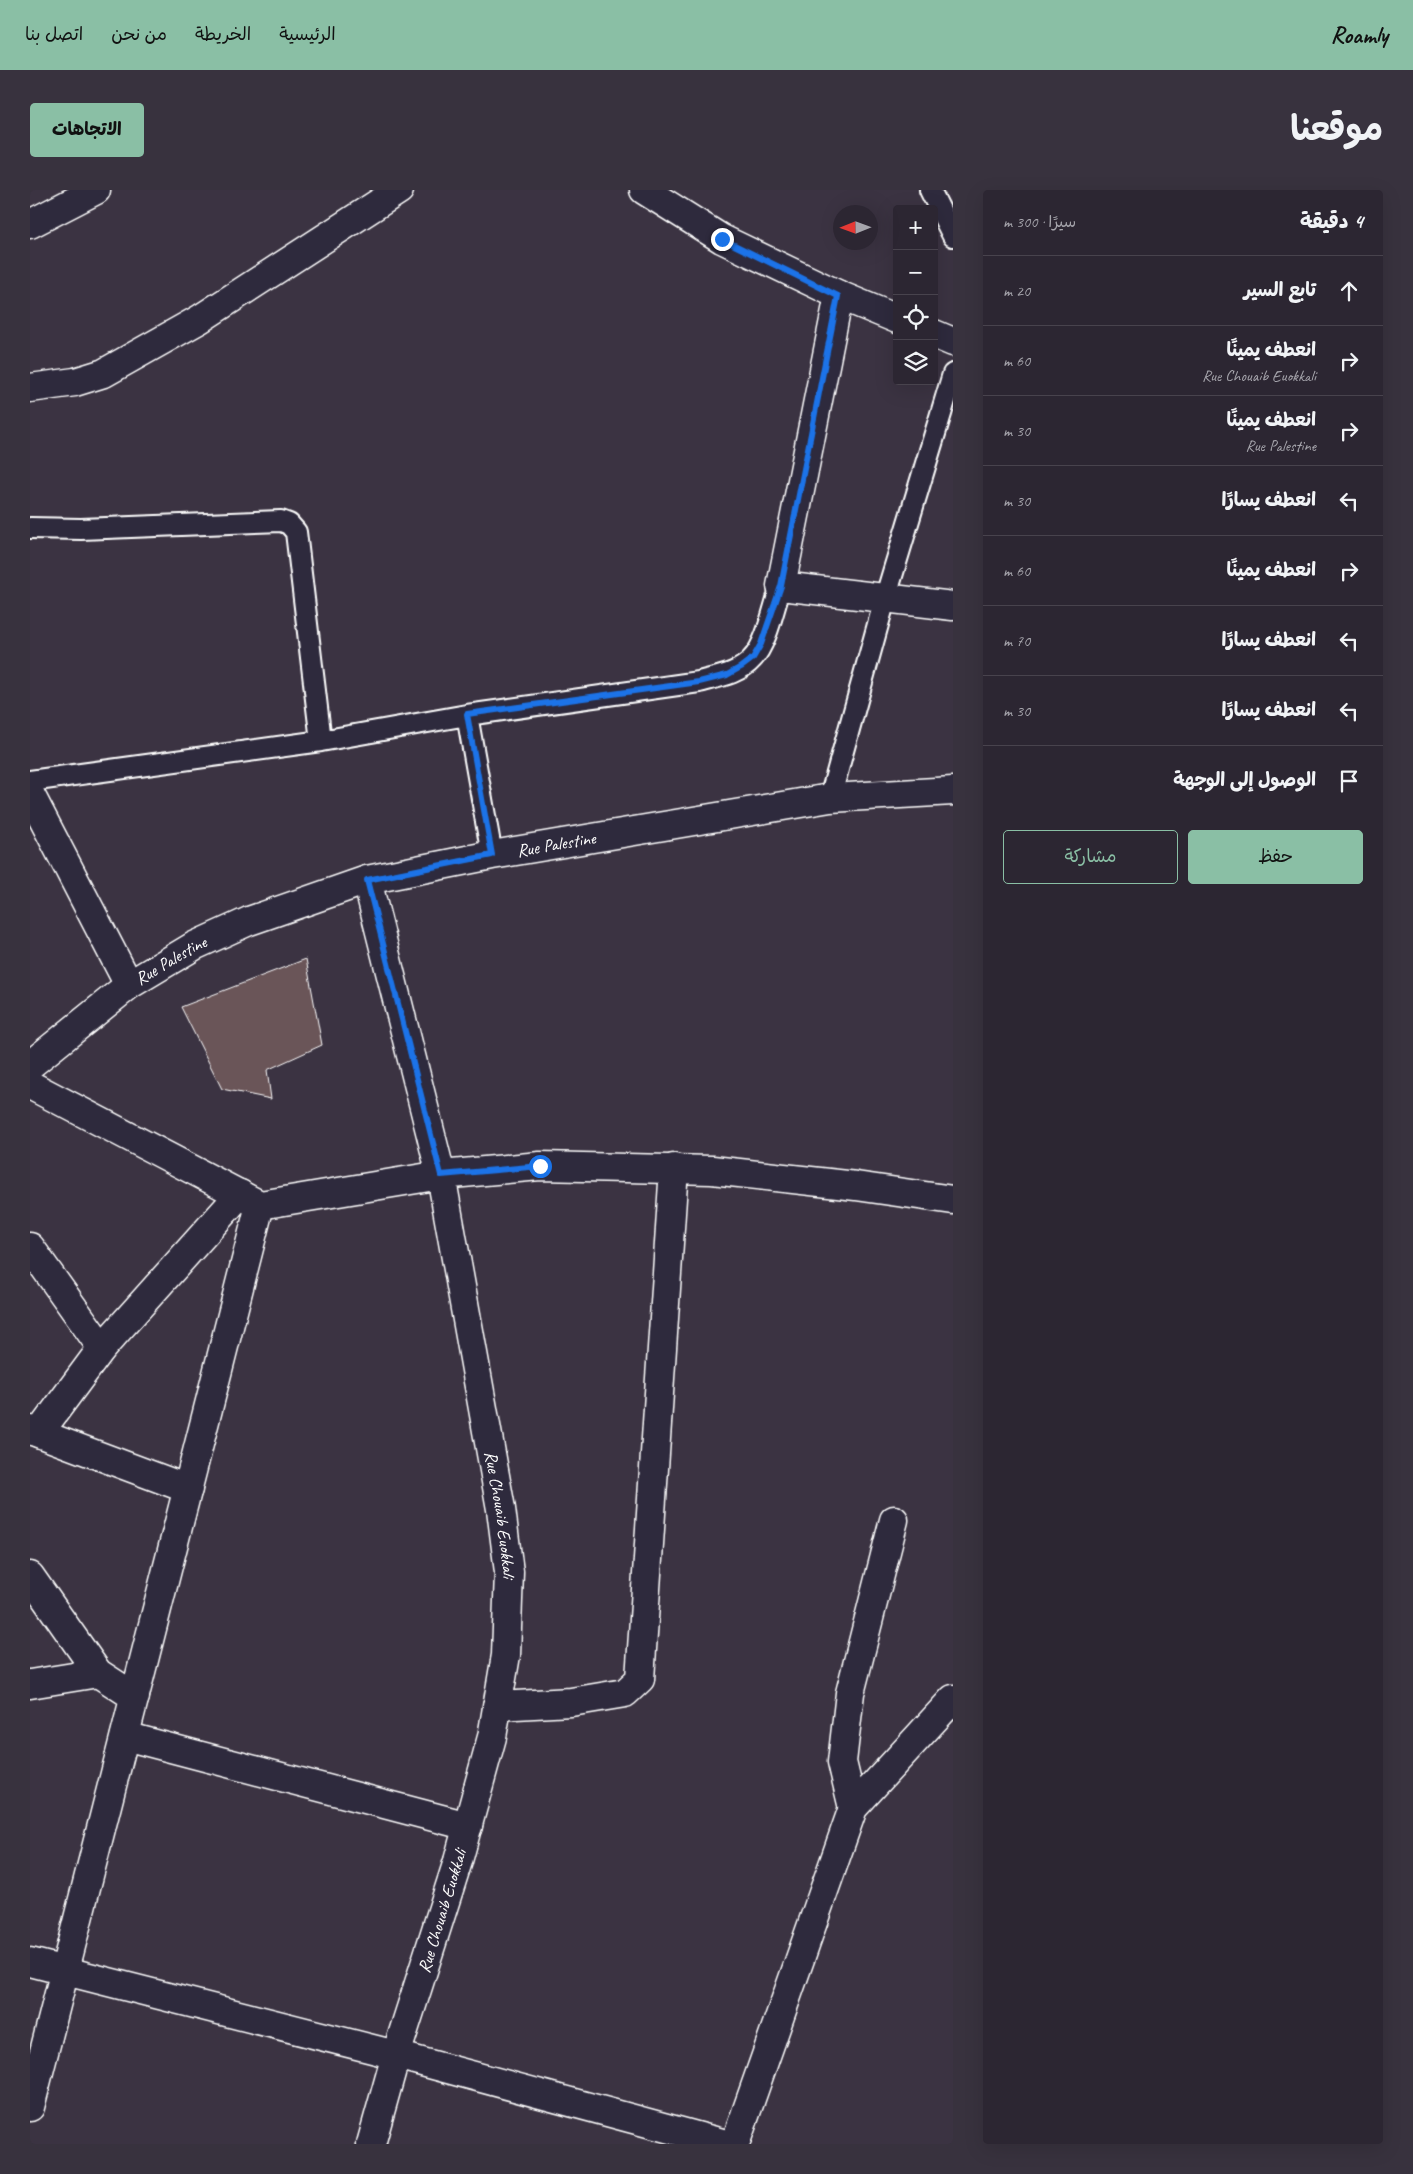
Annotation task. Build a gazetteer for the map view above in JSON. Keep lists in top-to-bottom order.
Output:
{
  "streets": {
    "street": ["Rue Palestine", "Rue Chouaib Euokkali"]
  },
  "crossings": [
    ["Rue Palestine", "Rue Chouaib Euokkali"]
  ],
  "north": "left",
  "page": {
    "header": "Roamly",
    "nav": [
      "الرئيسية",
      "الخريطة",
      "من نحن",
      "اتصل بنا"
    ],
    "title": "موقعنا",
    "buttons": [
      "الاتجاهات",
      ["حفظ", "مشاركة"]
    ],
    "heading": ["4 دقيقة", "سيرًا · 300 m"],
    "map_buttons": ["+", "−"],
    "list": [
      ["تابع السير", "20 m"],
      ["انعطف يمينًا", "Rue Chouaib Euokkali", "60 m"],
      ["انعطف يمينًا", "Rue Palestine", "30 m"],
      ["انعطف يسارًا", "30 m"],
      ["انعطف يمينًا", "60 m"],
      ["انعطف يسارًا", "70 m"],
      ["انعطف يسارًا", "30 m"],
      "الوصول إلى الوجهة"
    ]
  }
}
